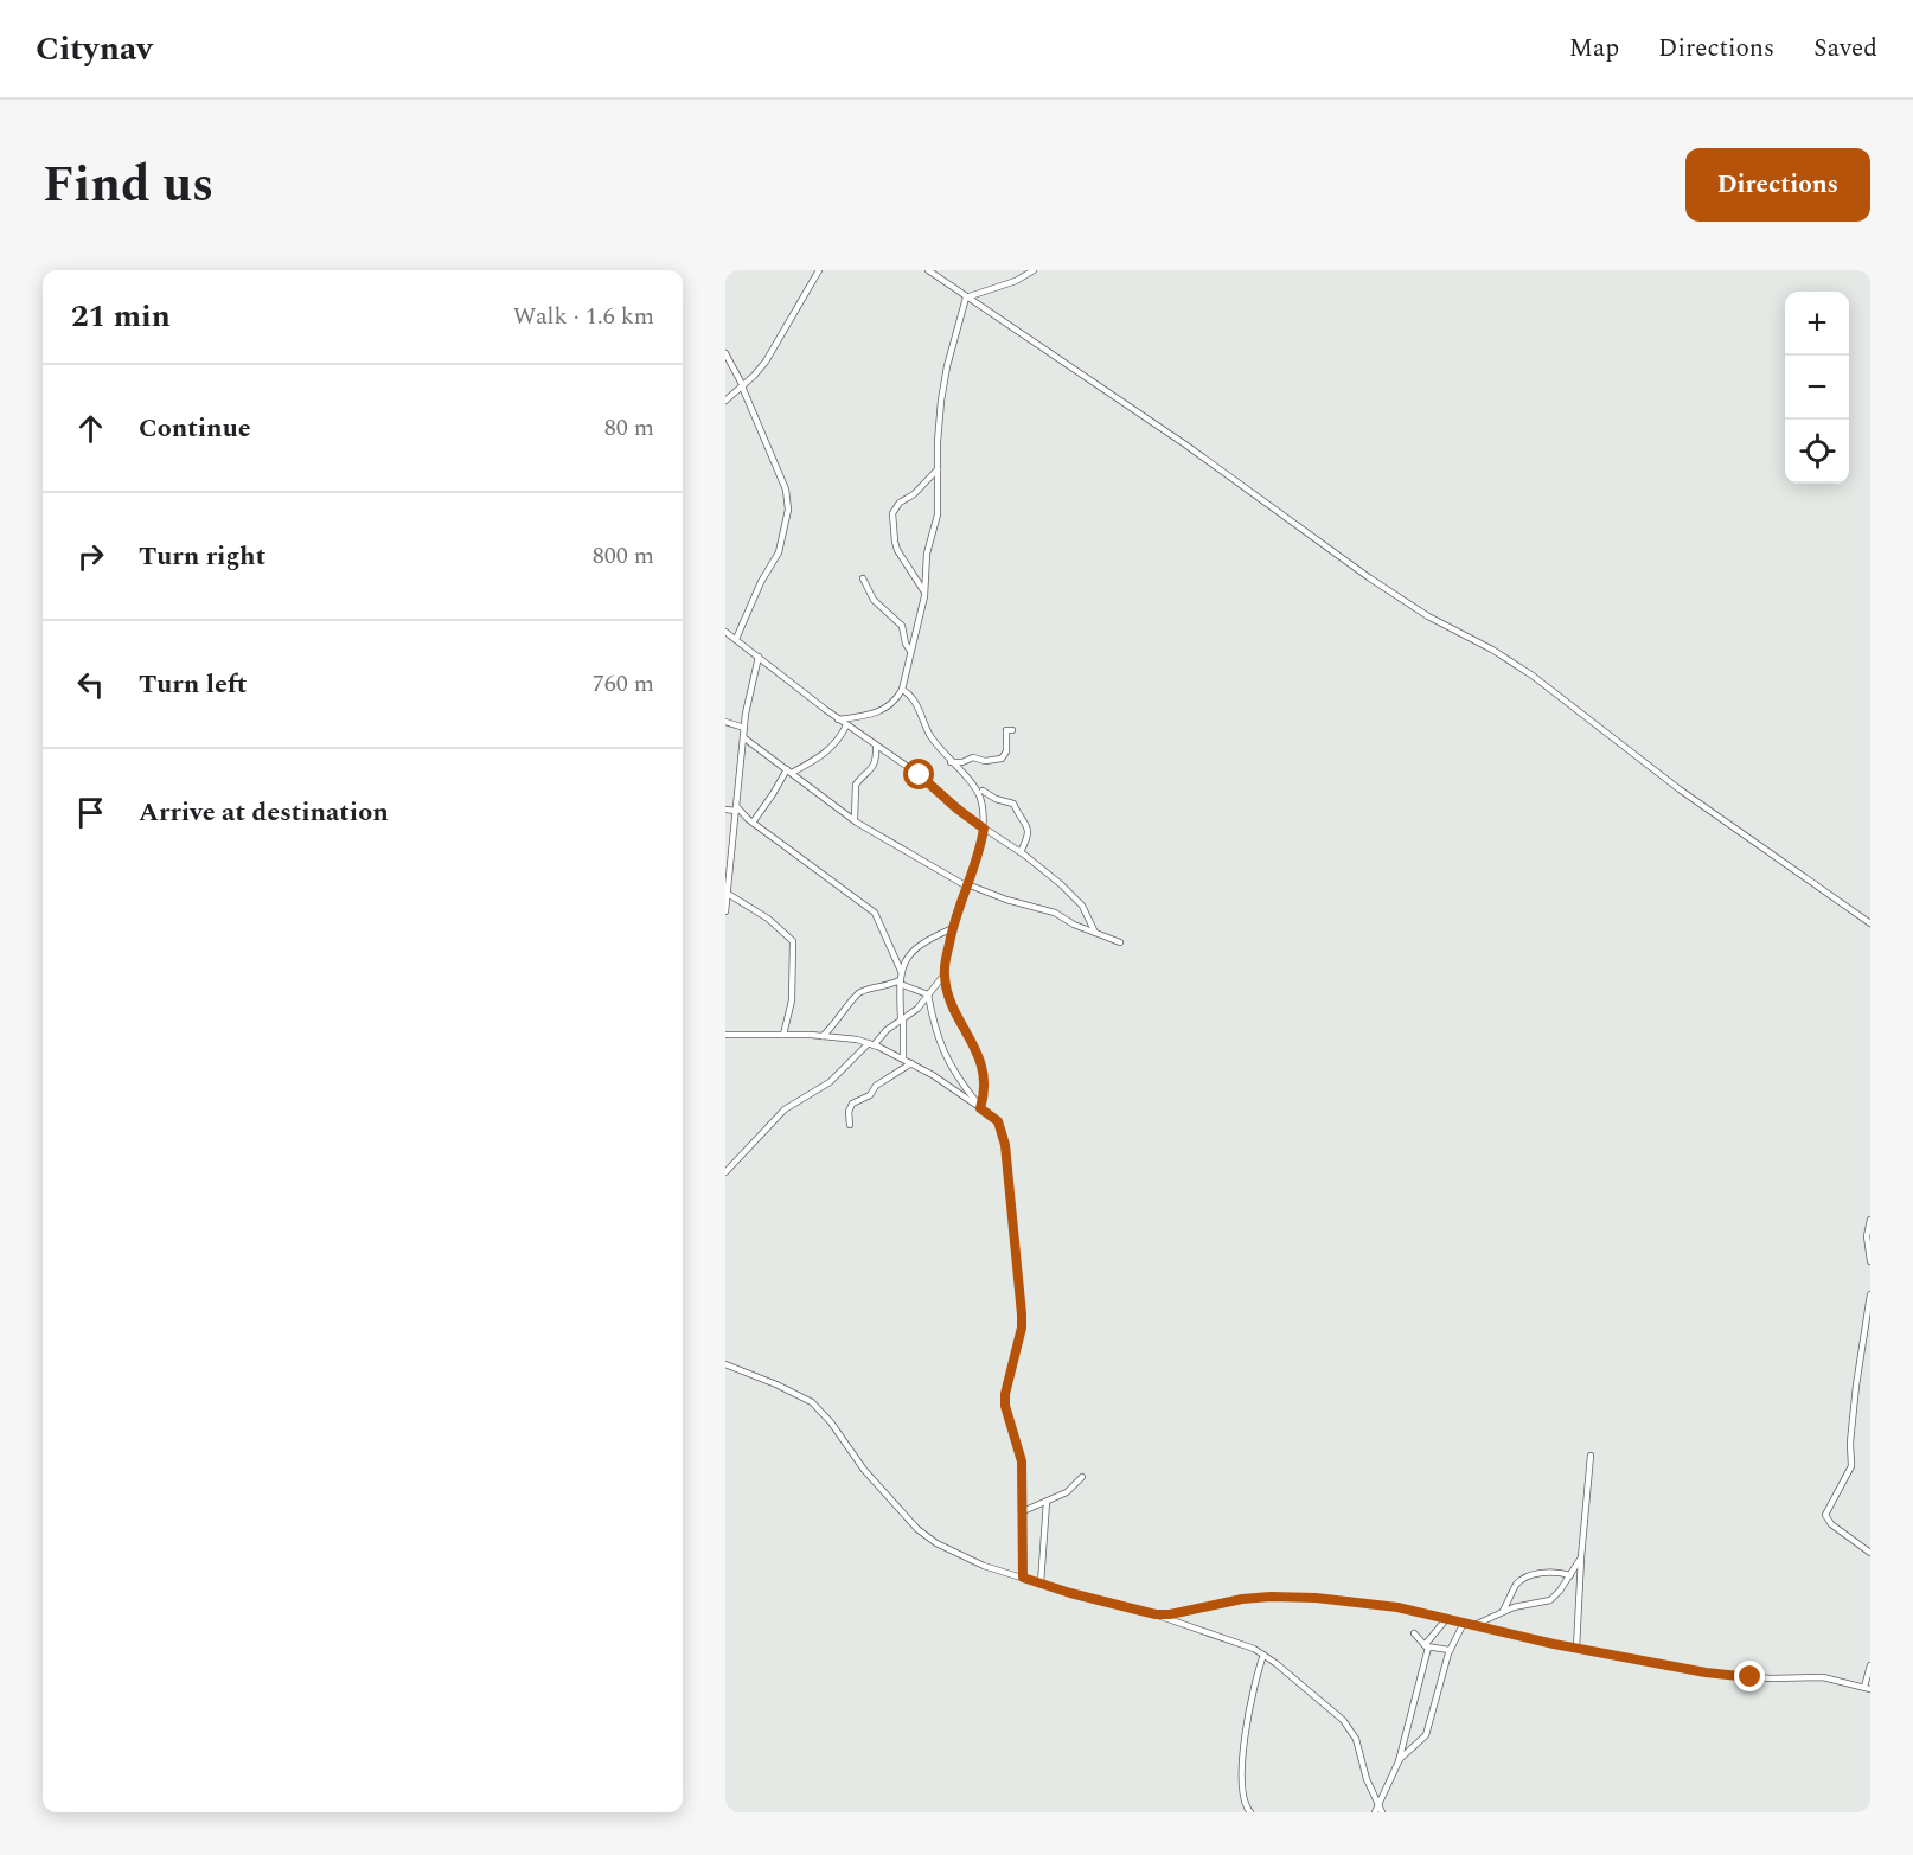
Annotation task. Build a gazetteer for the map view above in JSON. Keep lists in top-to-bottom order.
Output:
{
  "page": {
    "header": "Citynav",
    "nav": ["Map", "Directions", "Saved"],
    "title": "Find us",
    "buttons": "Directions",
    "heading": ["21 min", "Walk · 1.6 km"],
    "map_buttons": ["+", "−"],
    "list": [
      ["Continue", "80 m"],
      ["Turn right", "800 m"],
      ["Turn left", "760 m"],
      "Arrive at destination"
    ]
  }
}
